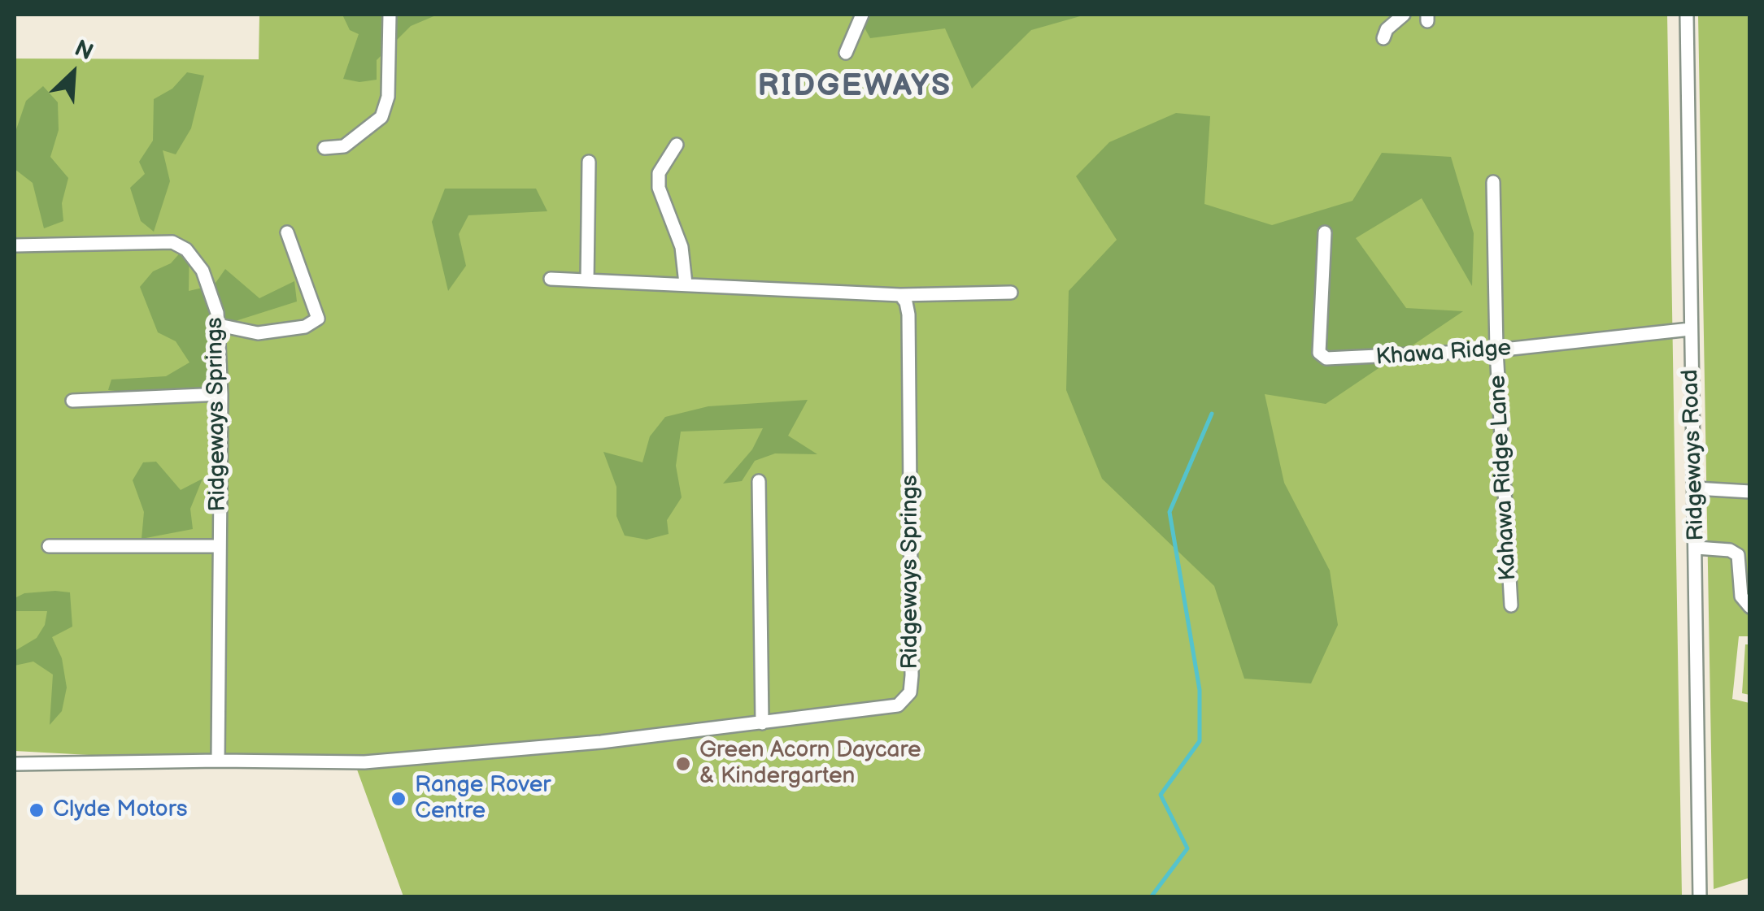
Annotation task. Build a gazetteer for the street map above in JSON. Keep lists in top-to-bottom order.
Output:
{
  "streets": {
    "street": [
      "Khawa Ridge",
      "Ridgeways Springs",
      "Ridgeways Road",
      "Kahawa Ridge Lane"
    ]
  },
  "crossings": [
    ["Khawa Ridge", "Ridgeways Road"],
    ["Khawa Ridge", "Kahawa Ridge Lane"]
  ],
  "districts": ["RIDGEWAYS"],
  "places": ["Green Acorn Daycare & Kindergarten", "Range Rover Centre", "Clyde Motors"],
  "north": "top right"
}
